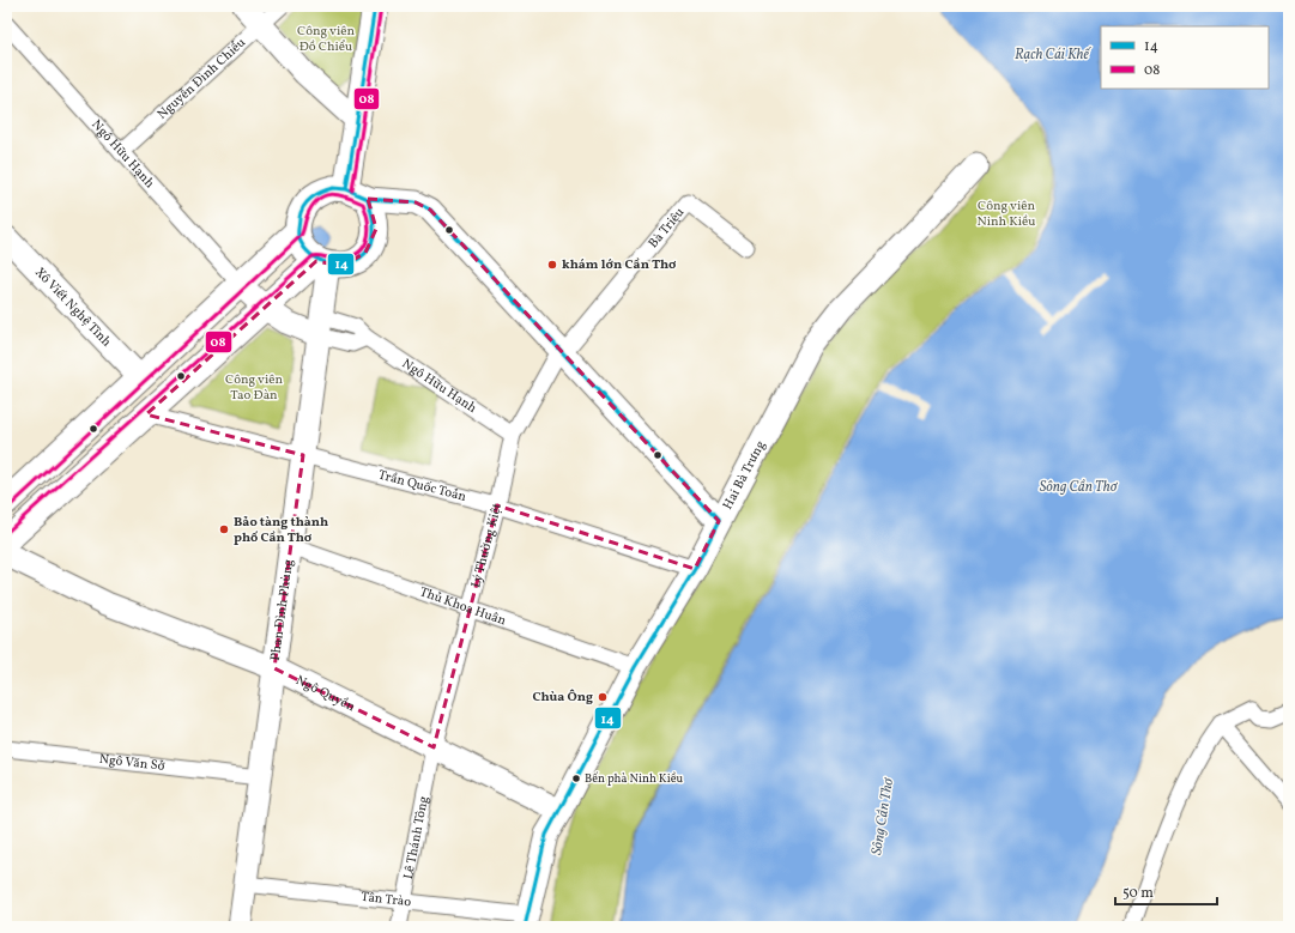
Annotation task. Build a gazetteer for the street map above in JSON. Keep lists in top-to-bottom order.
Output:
{
  "streets": {
    "street": [
      "Nguyễn Đình Chiểu",
      "Ngô Hữu Hạnh",
      "Bà Triệu",
      "Xô Viết Nghệ Tĩnh",
      "Hai Bà Trưng",
      "Trần Quốc Toản",
      "Lý Thường Kiệt",
      "Thủ Khoa Huân",
      "Phan Đình Phùng",
      "Ngô Quyền",
      "Ngô Văn Sở",
      "Lê Thánh Tông",
      "Tân Trào"
    ]
  },
  "crossings": [
    ["Nguyễn Đình Chiểu", "Ngô Hữu Hạnh"],
    ["Ngô Hữu Hạnh", "Lý Thường Kiệt"],
    ["Ngô Hữu Hạnh", "Phan Đình Phùng"],
    ["Bà Triệu", "Lý Thường Kiệt"],
    ["Hai Bà Trưng", "Trần Quốc Toản"],
    ["Hai Bà Trưng", "Thủ Khoa Huân"],
    ["Hai Bà Trưng", "Ngô Quyền"],
    ["Hai Bà Trưng", "Tân Trào"],
    ["Trần Quốc Toản", "Lý Thường Kiệt"],
    ["Trần Quốc Toản", "Phan Đình Phùng"],
    ["Lý Thường Kiệt", "Thủ Khoa Huân"],
    ["Lý Thường Kiệt", "Ngô Quyền"],
    ["Lý Thường Kiệt", "Lê Thánh Tông"],
    ["Thủ Khoa Huân", "Phan Đình Phùng"],
    ["Phan Đình Phùng", "Ngô Quyền"],
    ["Phan Đình Phùng", "Ngô Văn Sở"],
    ["Phan Đình Phùng", "Tân Trào"],
    ["Ngô Quyền", "Lê Thánh Tông"],
    ["Lê Thánh Tông", "Tân Trào"]
  ],
  "water": ["Rạch Cái Khế", "Sông Cần Thơ"],
  "parks": ["Công viên Đồ Chiểu", "Công viên Ninh Kiều", "Công viên Tao Đàn"],
  "places": [
    "khám lớn Cần Thơ",
    "Bảo tàng thành phố Cần Thơ",
    "Chùa Ông",
    "Bến phà Ninh Kiều"
  ],
  "lines": ["transit line 14", "transit line 08"],
  "legend": ["14", "08"],
  "scale_bar": "50 m"
}
